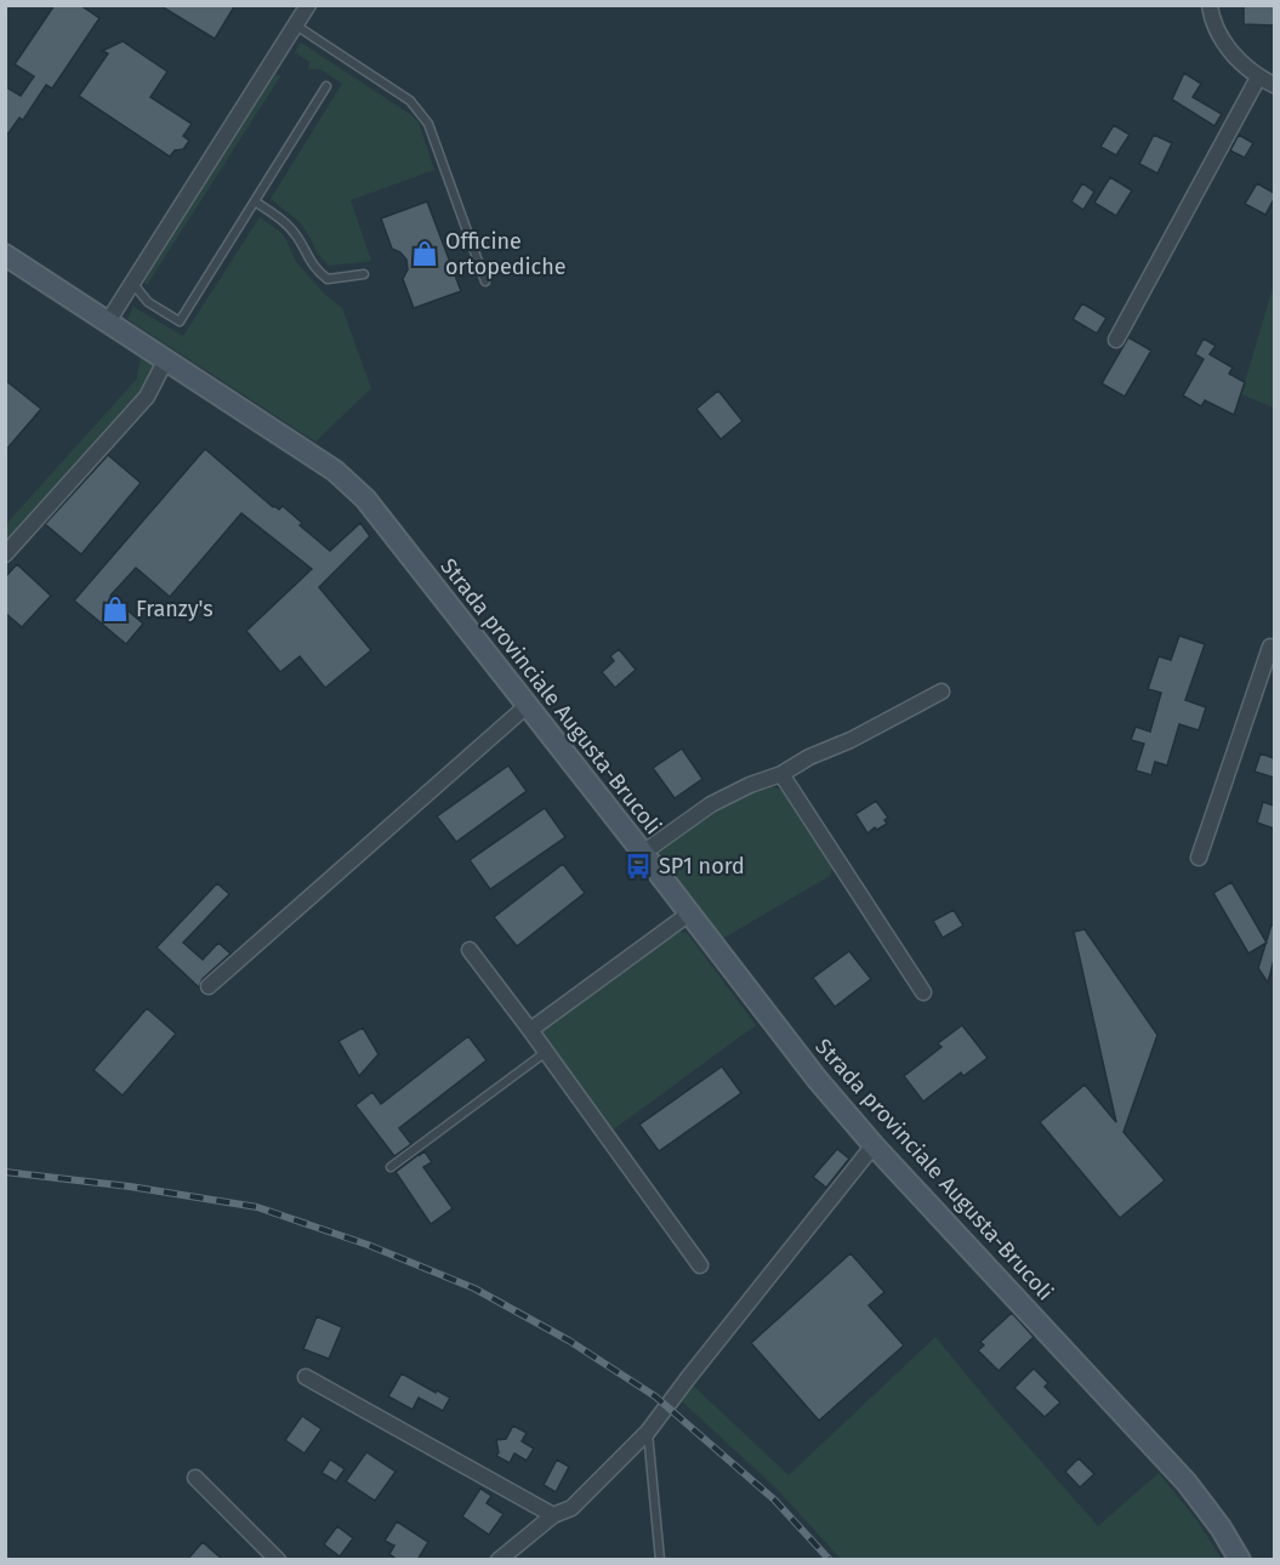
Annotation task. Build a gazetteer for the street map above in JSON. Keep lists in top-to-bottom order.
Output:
{
  "streets": {
    "main road": ["Strada provinciale Augusta-Brucoli"]
  },
  "places": {
    "shop": ["Officine ortopediche", "Franzy's"],
    "bus stop": ["SP1 nord"]
  }
}
